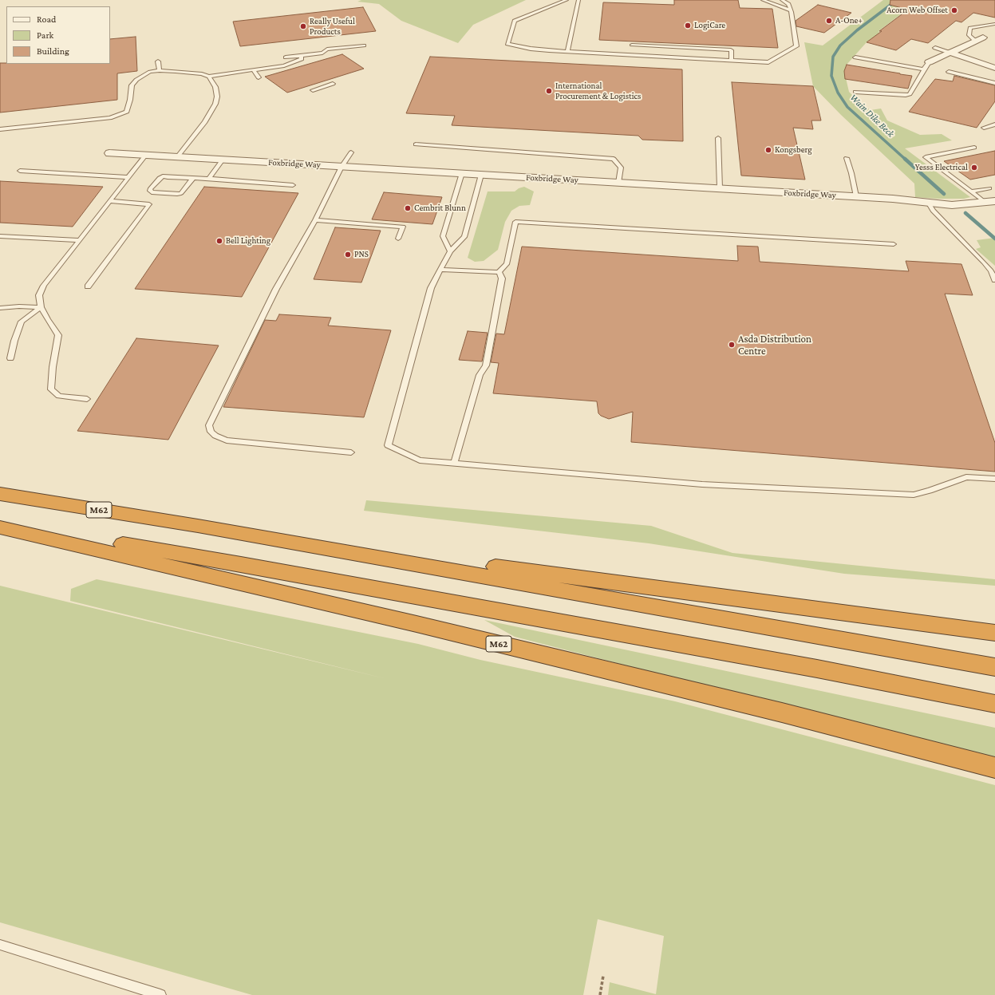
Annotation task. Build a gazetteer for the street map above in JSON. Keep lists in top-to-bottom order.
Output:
{
  "streets": {
    "highway": ["M62"],
    "street": ["Foxbridge Way"]
  },
  "water": ["Wain Dike Beck"],
  "places": [
    "Acorn Web Offset",
    "A-One+",
    "LogiCare",
    "Really Useful Products",
    "International Procurement & Logistics",
    "Kongsberg",
    "Yesss Electrical",
    "Cembrit Blunn",
    "Bell Lighting",
    "PNS",
    "Asda Distribution Centre"
  ],
  "legend": ["Road", "Park", "Building"]
}
